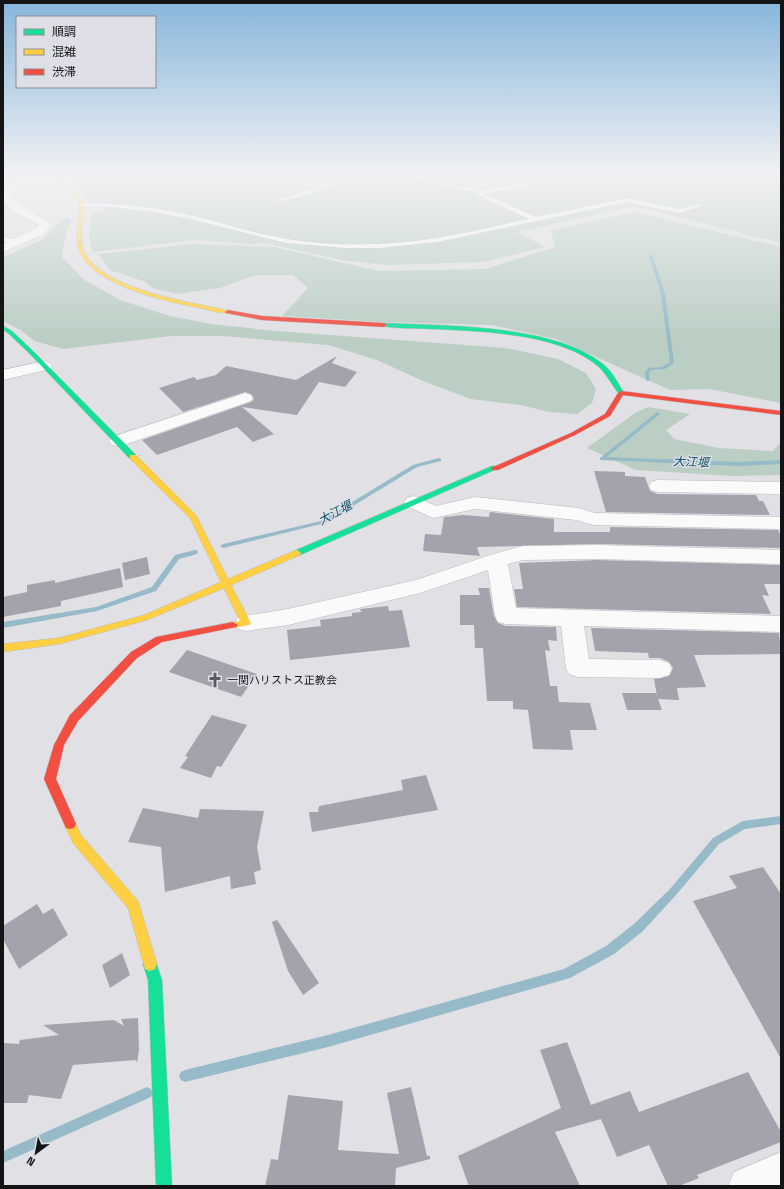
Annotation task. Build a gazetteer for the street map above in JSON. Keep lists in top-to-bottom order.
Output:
{
  "water": ["大江堰"],
  "places": {
    "church": ["一関ハリストス正教会"]
  },
  "legend": ["順調", "混雑", "渋滞"],
  "north": "bottom left"
}
